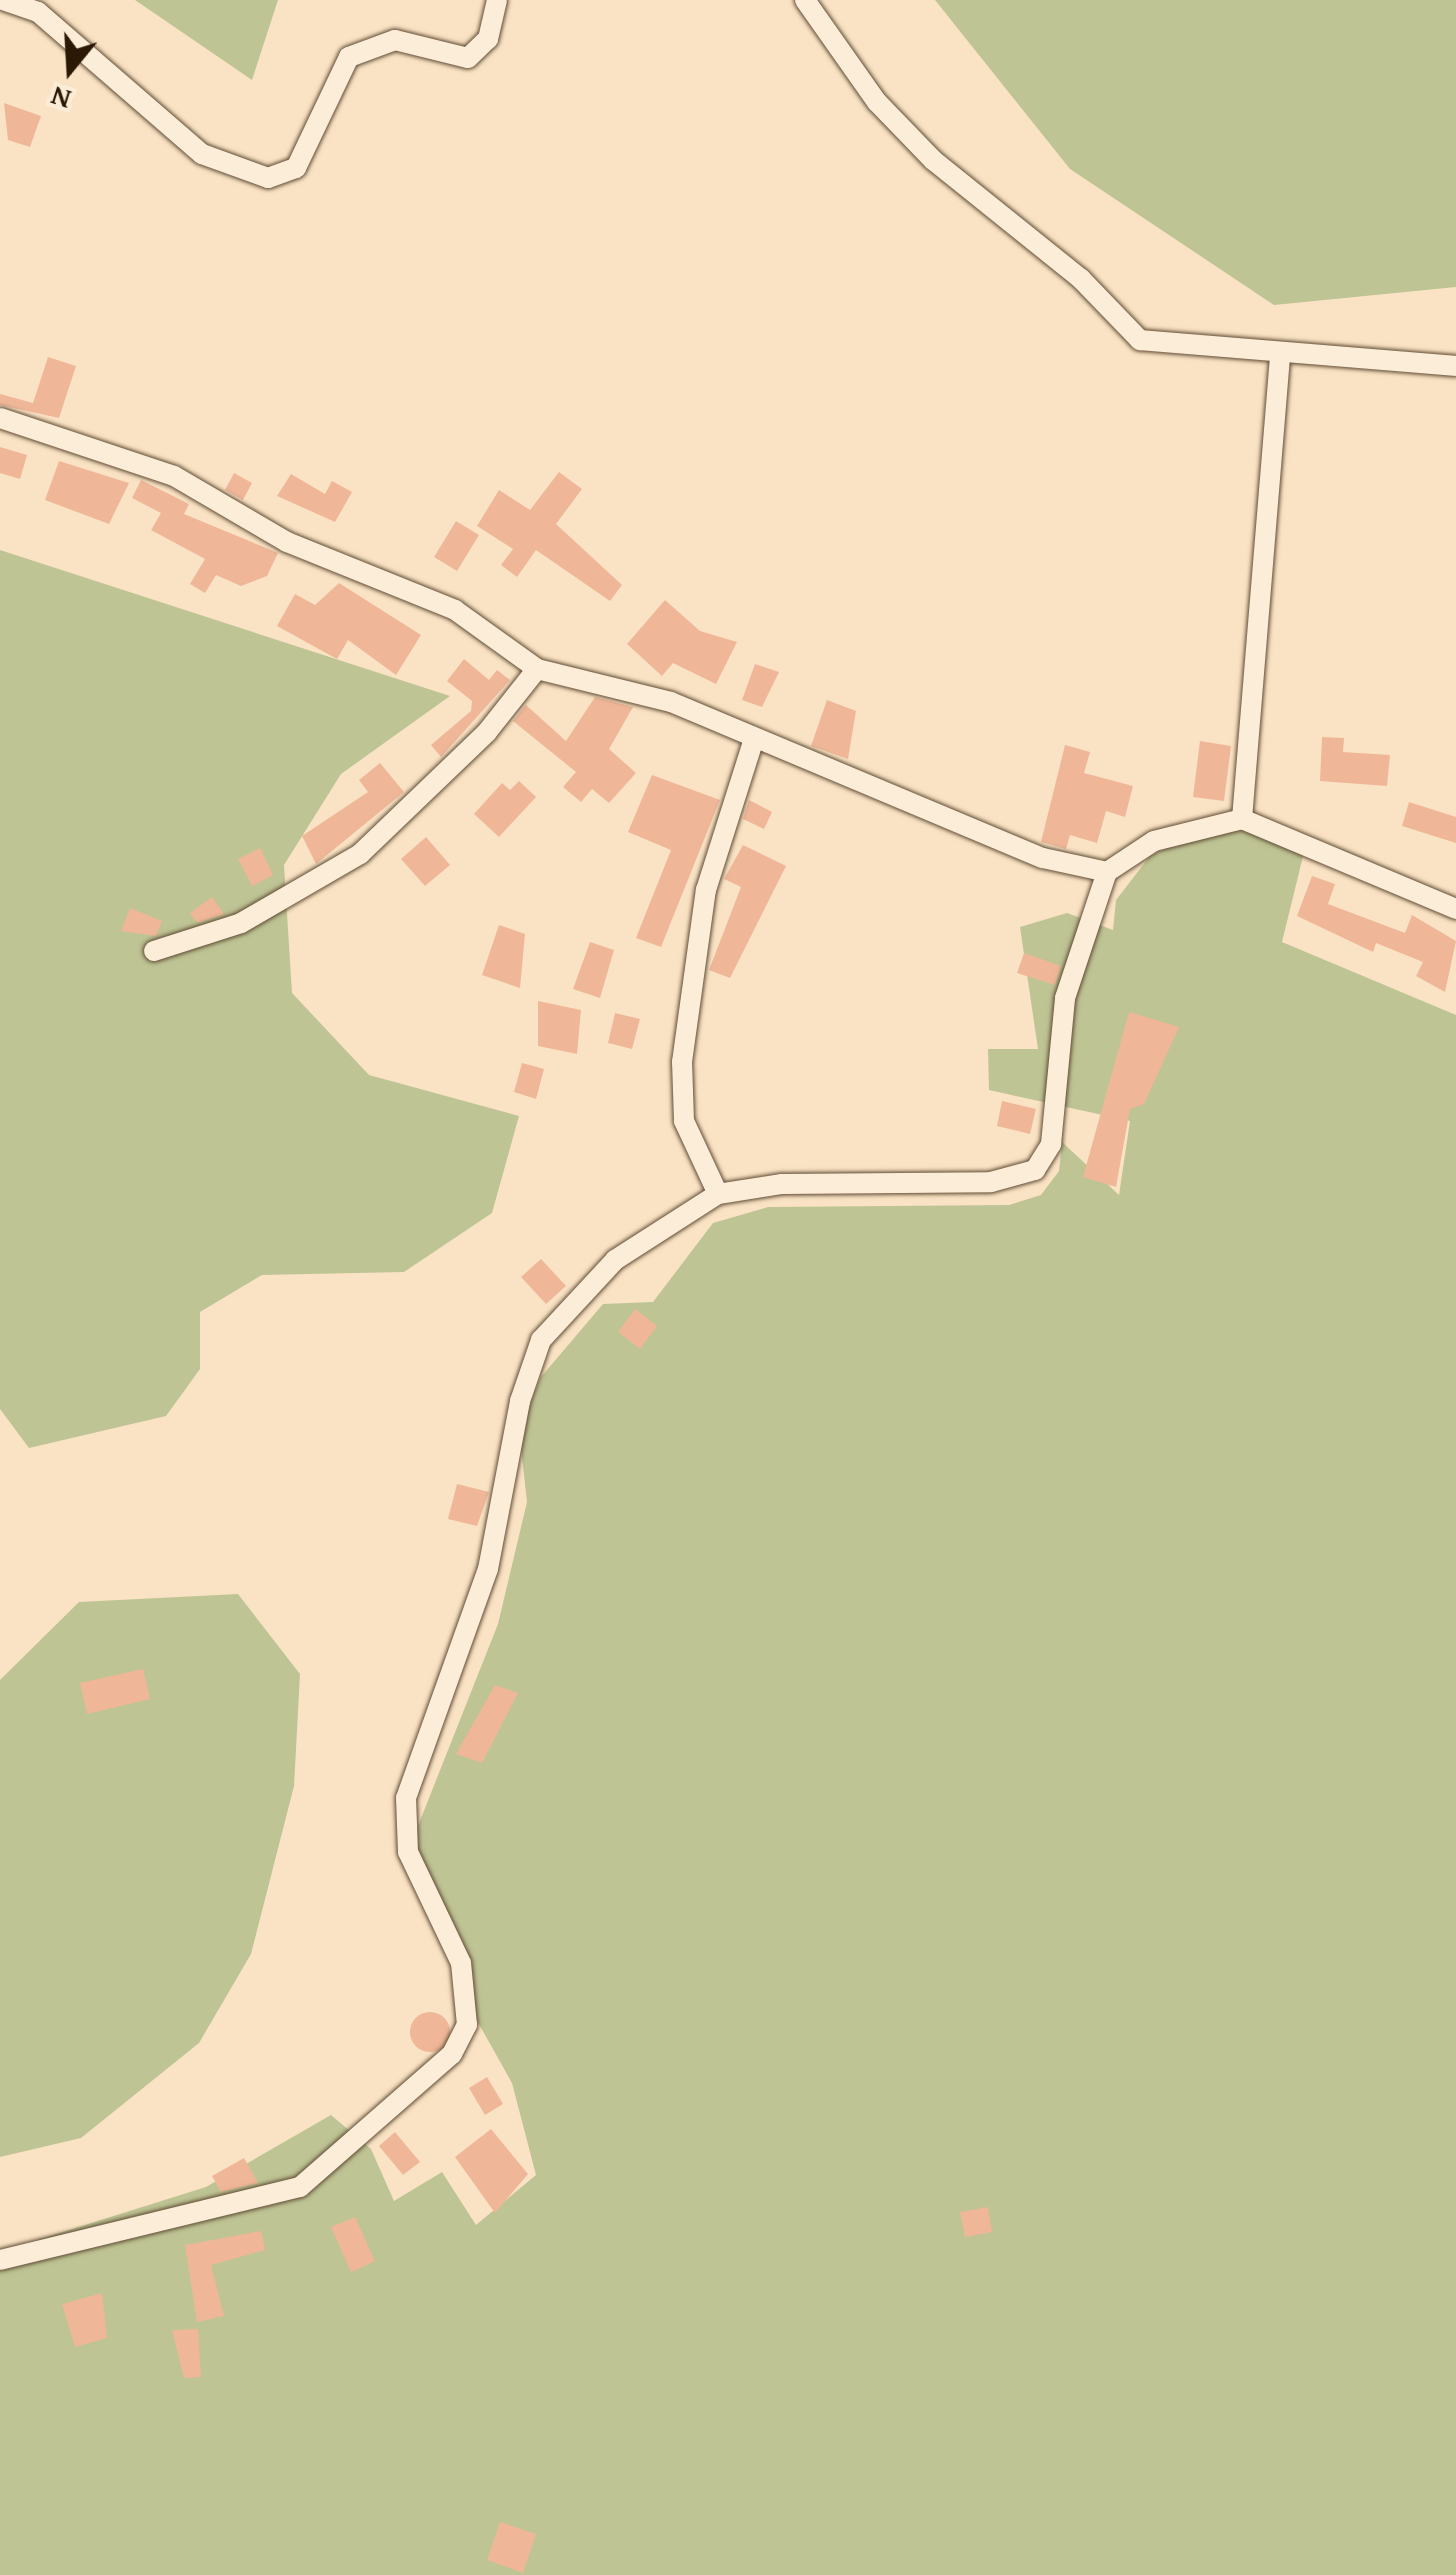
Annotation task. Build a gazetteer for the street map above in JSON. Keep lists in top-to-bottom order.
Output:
{
  "north": "bottom"
}
